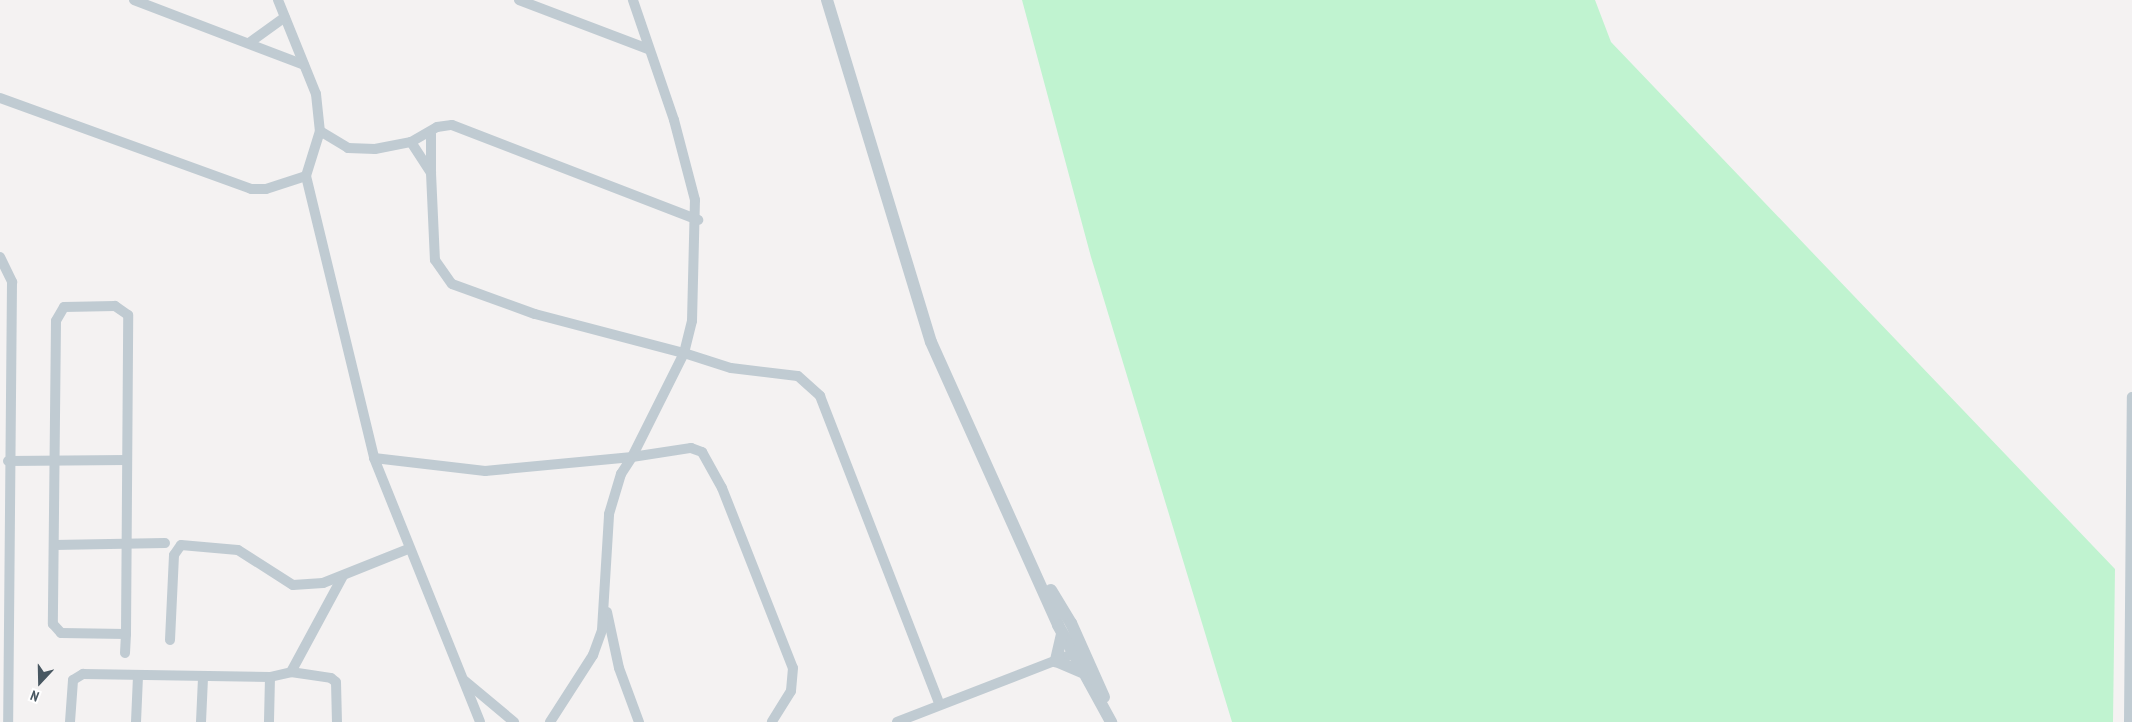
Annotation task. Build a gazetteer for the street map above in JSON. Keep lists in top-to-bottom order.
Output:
{
  "north": "bottom"
}
